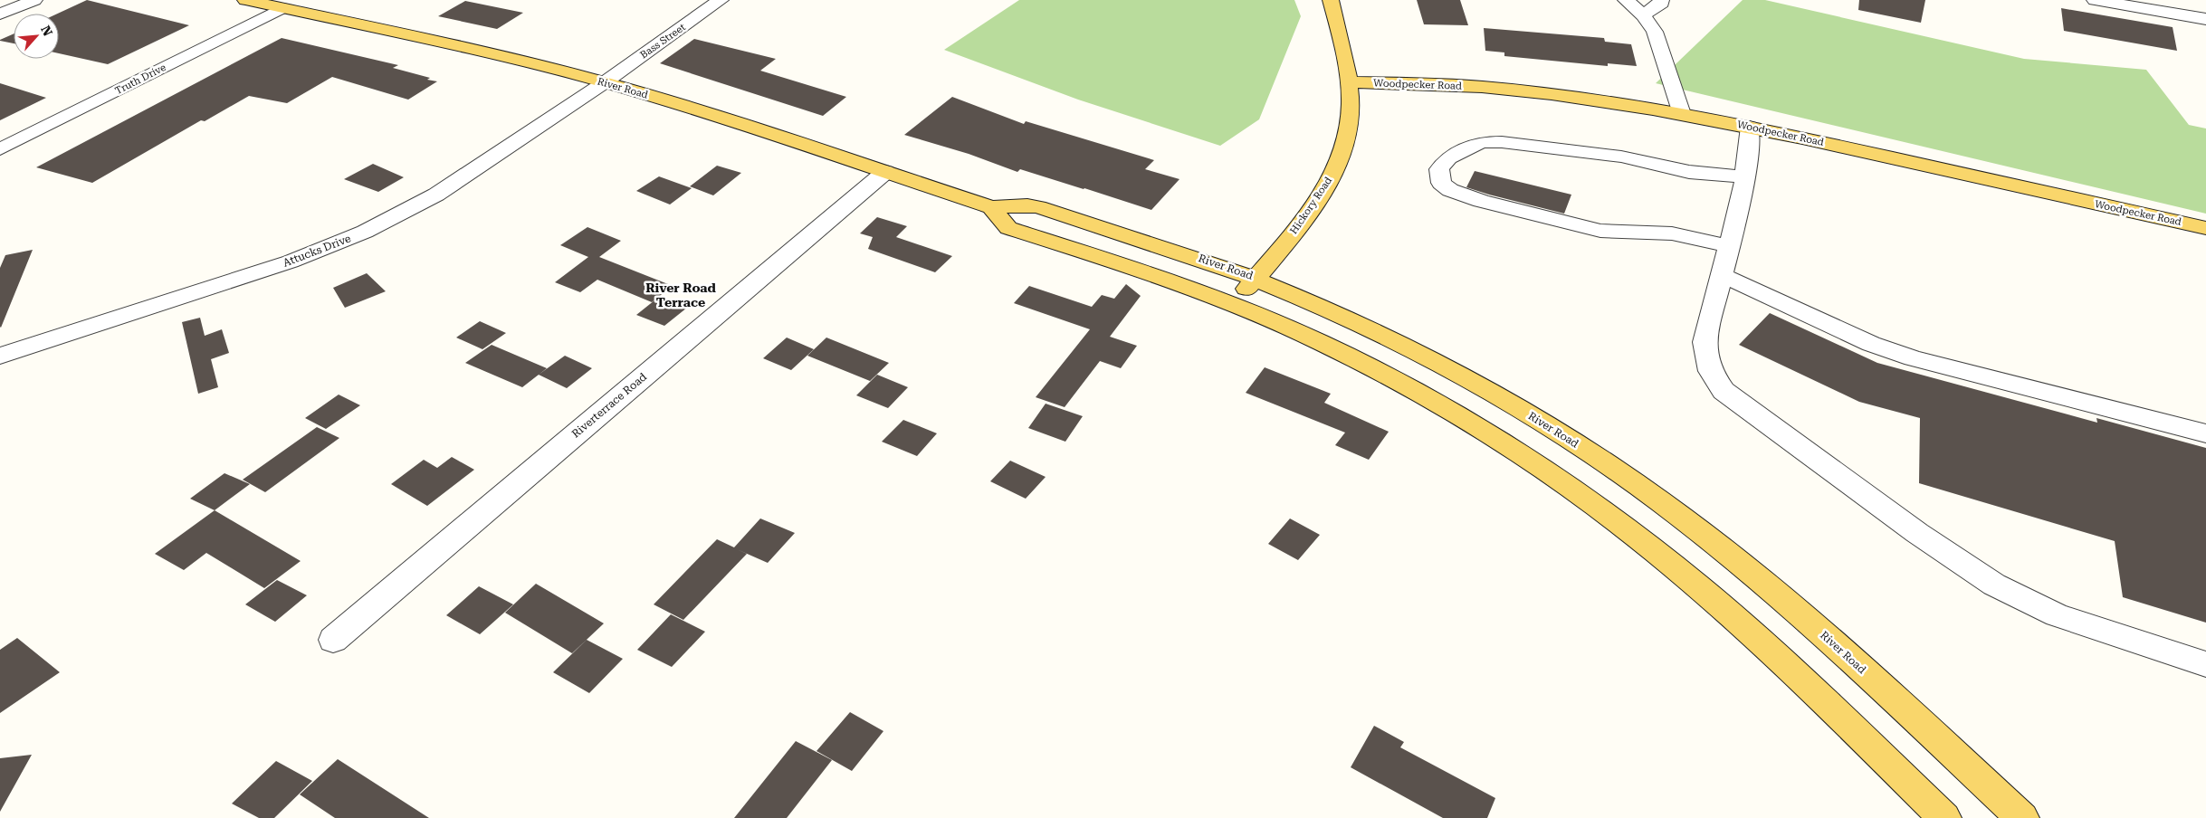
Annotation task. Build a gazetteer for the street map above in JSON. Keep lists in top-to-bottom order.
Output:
{
  "streets": {
    "main road": ["Woodpecker Road", "River Road", "Hickory Road"],
    "street": [
      "Bass Street",
      "Truth Drive",
      "Attucks Drive",
      "Riverterrace Road"
    ]
  },
  "crossings": [
    ["Bass Street", "River Road"],
    ["Bass Street", "Attucks Drive"],
    ["Truth Drive", "River Road"],
    ["Woodpecker Road", "Hickory Road"],
    ["River Road", "Hickory Road"],
    ["River Road", "Attucks Drive"],
    ["River Road", "Riverterrace Road"]
  ],
  "districts": ["River Road Terrace"],
  "north": "top right"
}
